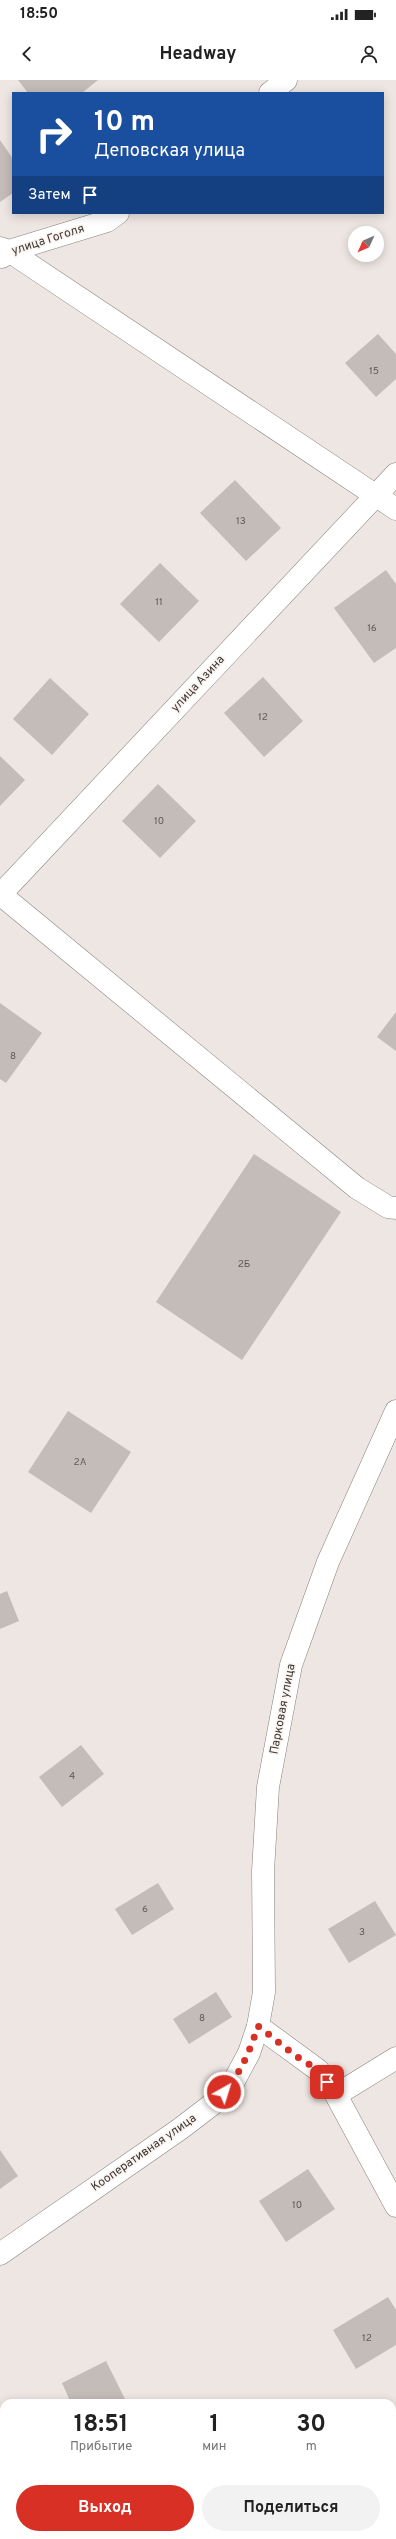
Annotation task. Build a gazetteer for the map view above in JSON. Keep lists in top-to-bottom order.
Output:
{
  "streets": {
    "street": [
      "улица Гоголя",
      "улица Азина",
      "Парковая улица",
      "Кооперативная улица"
    ]
  },
  "crossings": [
    ["Парковая улица", "Кооперативная улица"]
  ],
  "house_numbers": [
    "15",
    "13",
    "11",
    "16",
    "12",
    "10",
    "8",
    "2Б",
    "2А",
    "4",
    "6",
    "3",
    "8",
    "10",
    "12"
  ],
  "north": "bottom left",
  "page": {
    "status": "18:50",
    "header": "Headway",
    "turn": ["10 m", "Деповская улица"],
    "then": "Затем",
    "eta": [
      "18:51",
      "Прибытие",
      "1",
      "мин",
      "30",
      "m"
    ],
    "buttons": ["Выход", "Поделиться"]
  }
}
